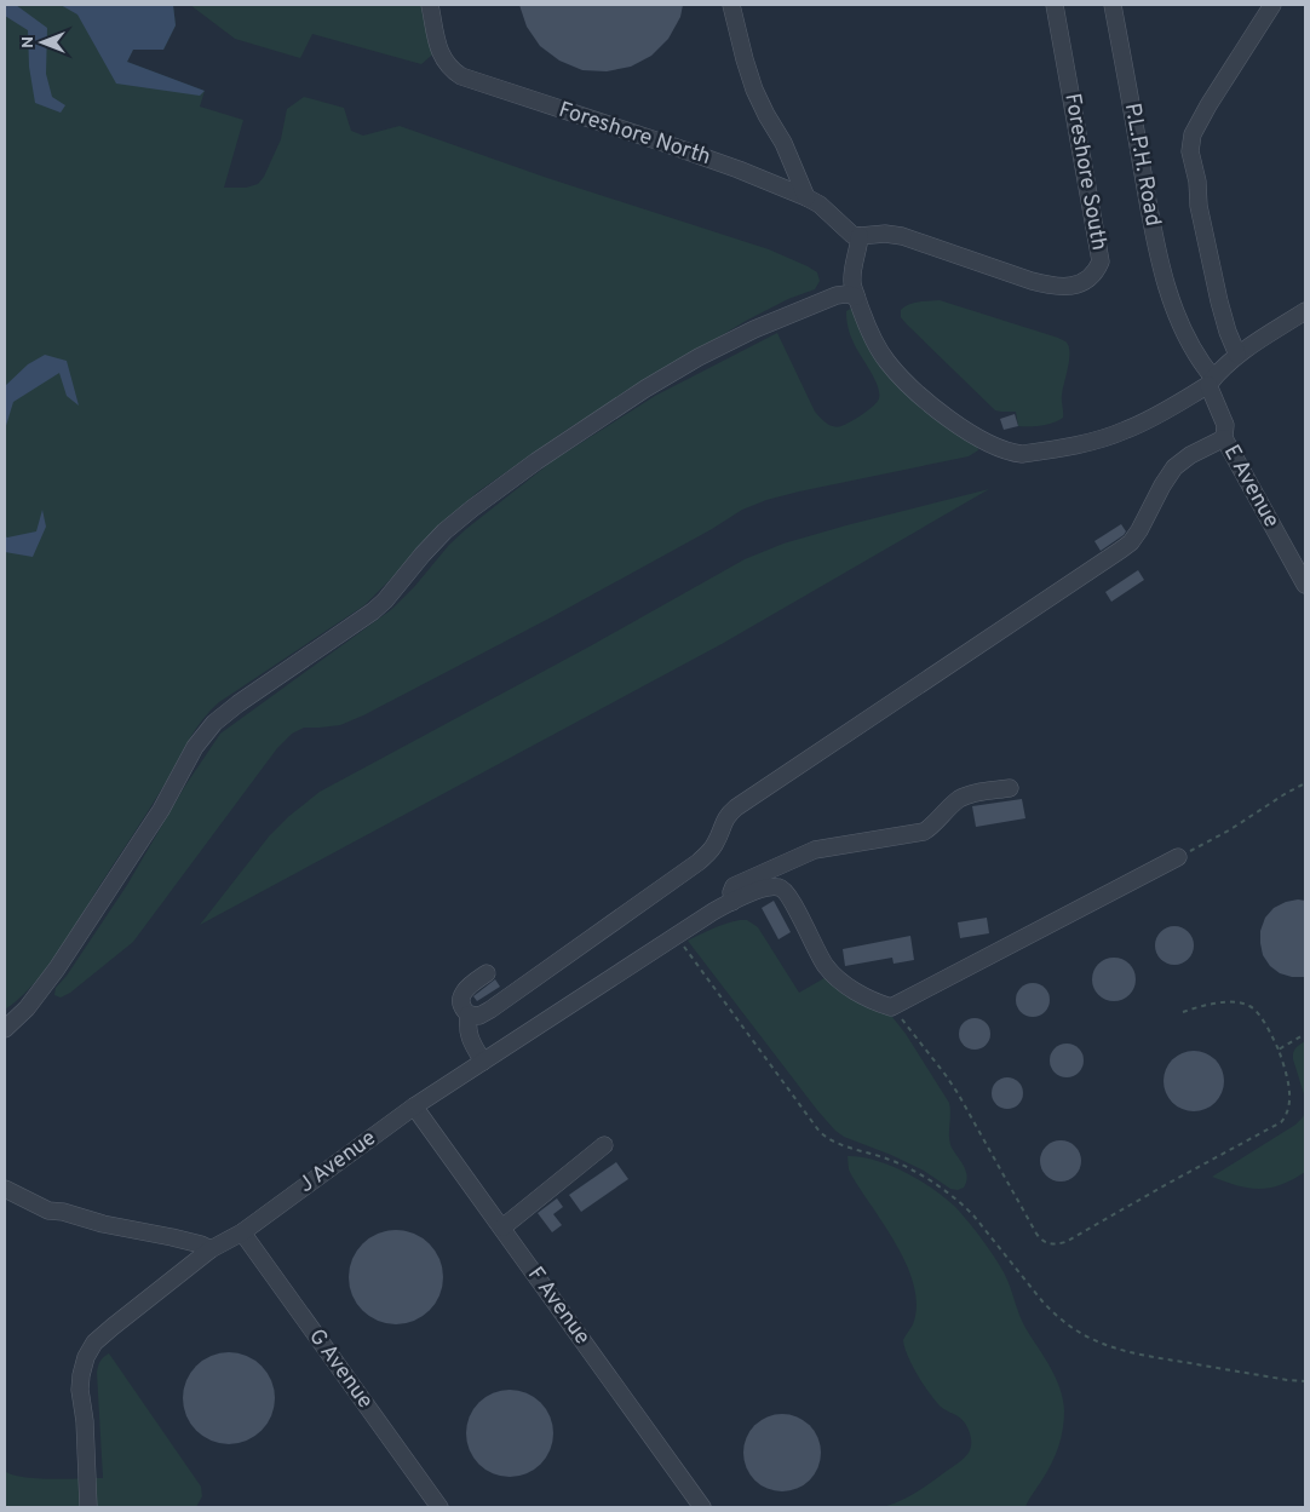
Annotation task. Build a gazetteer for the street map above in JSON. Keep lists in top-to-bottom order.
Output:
{
  "streets": {
    "lane": [
      "Foreshore North",
      "P.L.P.H. Road",
      "Foreshore South",
      "E Avenue",
      "J Avenue",
      "F Avenue",
      "G Avenue"
    ]
  },
  "crossings": [
    ["Foreshore North", "Foreshore South"],
    ["P.L.P.H. Road", "E Avenue"],
    ["J Avenue", "F Avenue"],
    ["J Avenue", "G Avenue"]
  ],
  "north": "left"
}
